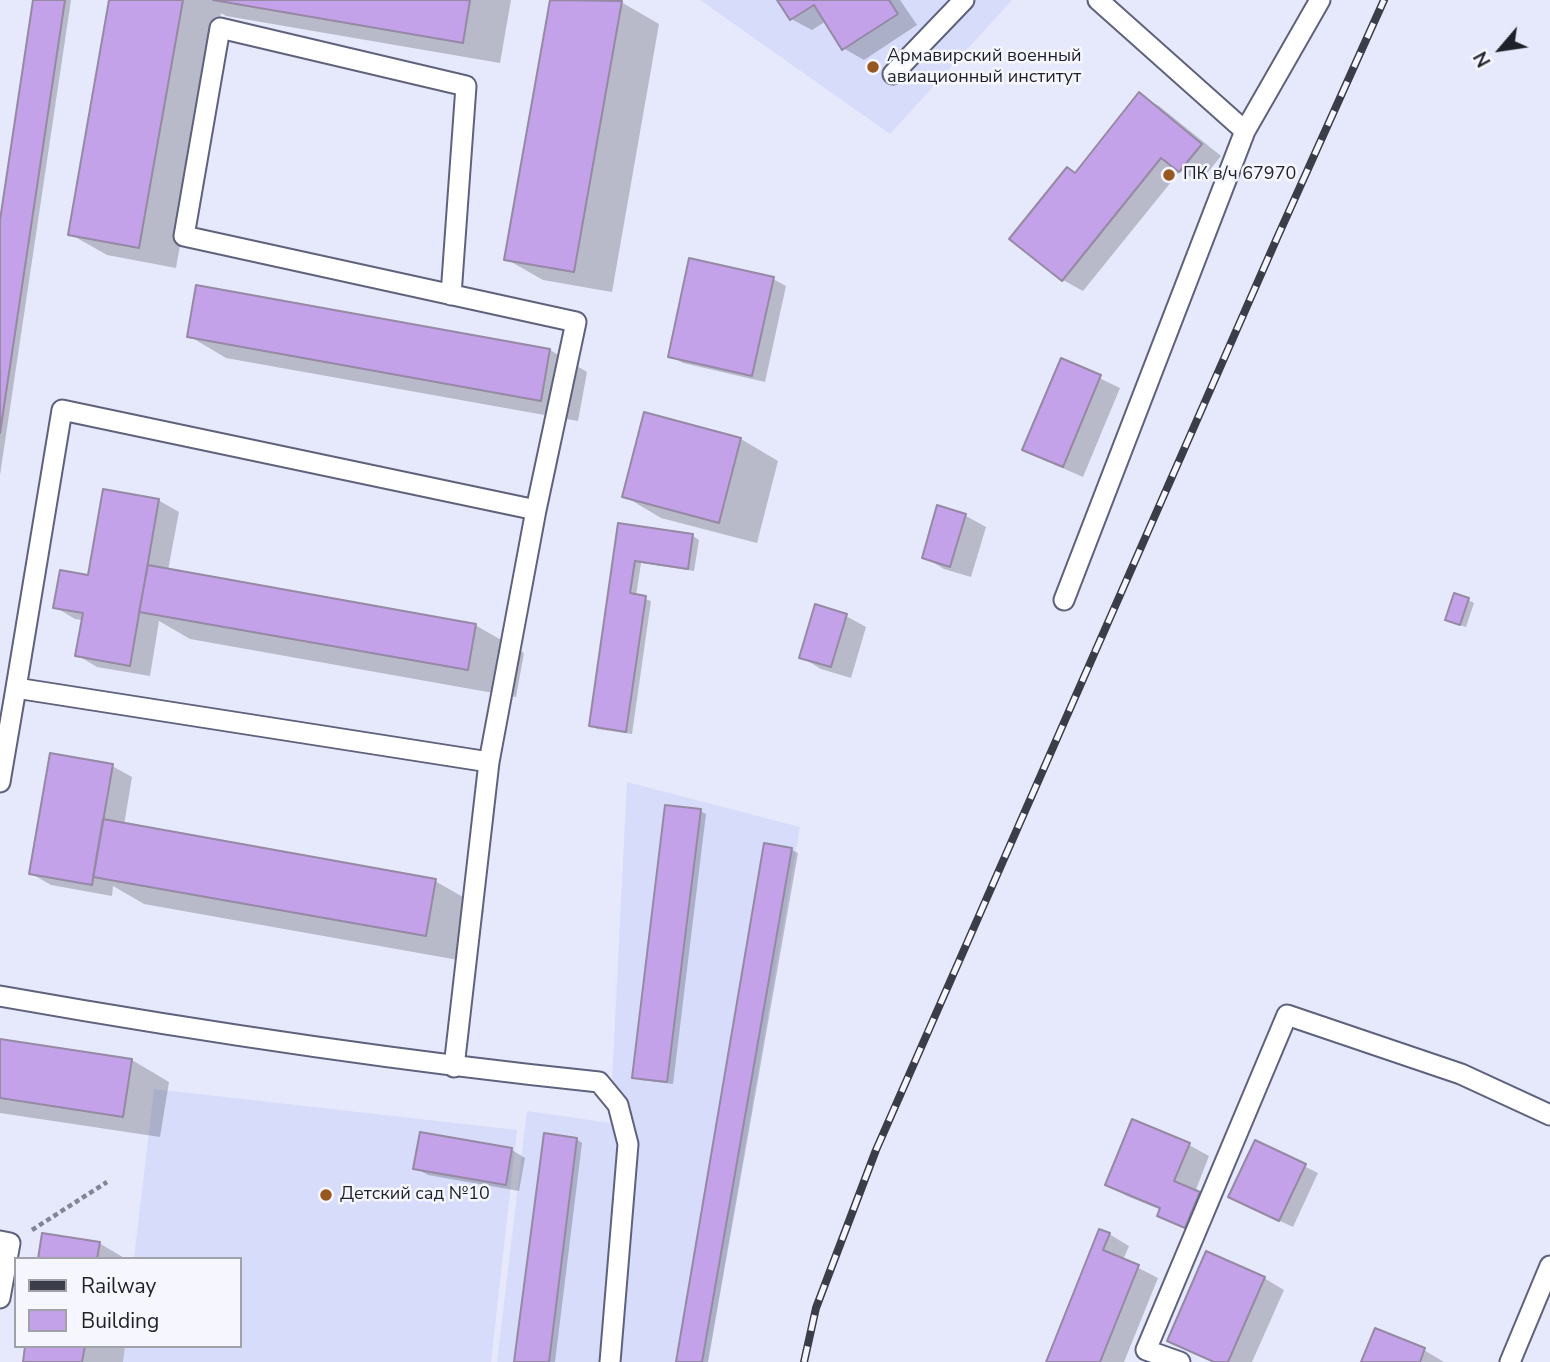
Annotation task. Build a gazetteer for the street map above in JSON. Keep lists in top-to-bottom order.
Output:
{
  "places": ["Армавирский военный авиационный институт", "ПК в/ч 67970", "Детский сад №10"],
  "legend": ["Railway", "Building"],
  "north": "bottom left"
}
